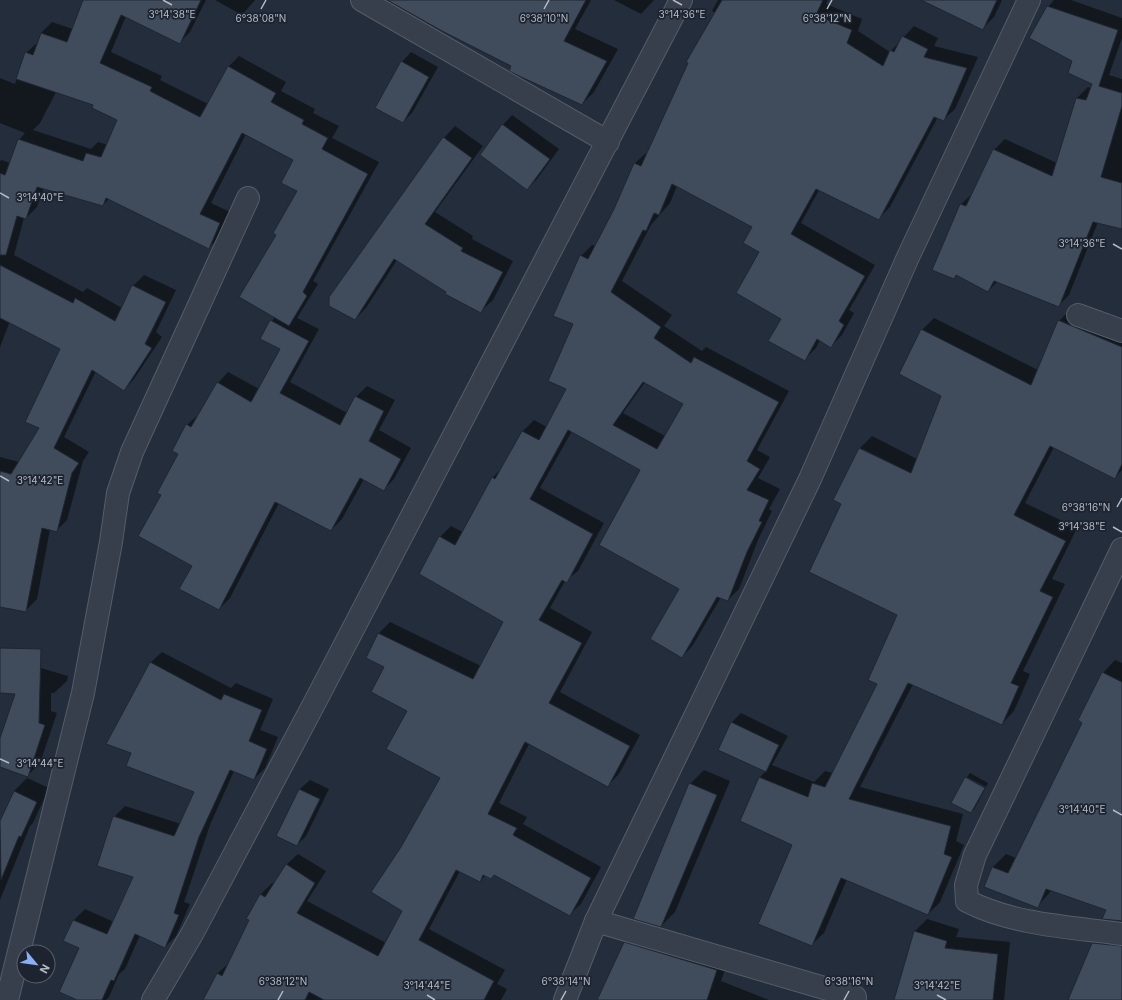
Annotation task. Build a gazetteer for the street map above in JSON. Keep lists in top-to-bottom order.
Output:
{
  "north": "bottom right",
  "coordinates": [
    "3°14'38\"E",
    "3°14'36\"E",
    "6°38'08\"N",
    "6°38'10\"N",
    "6°38'12\"N",
    "3°14'40\"E",
    "3°14'42\"E",
    "6°38'16\"N",
    "3°14'44\"E",
    "6°38'14\"N"
  ]
}
